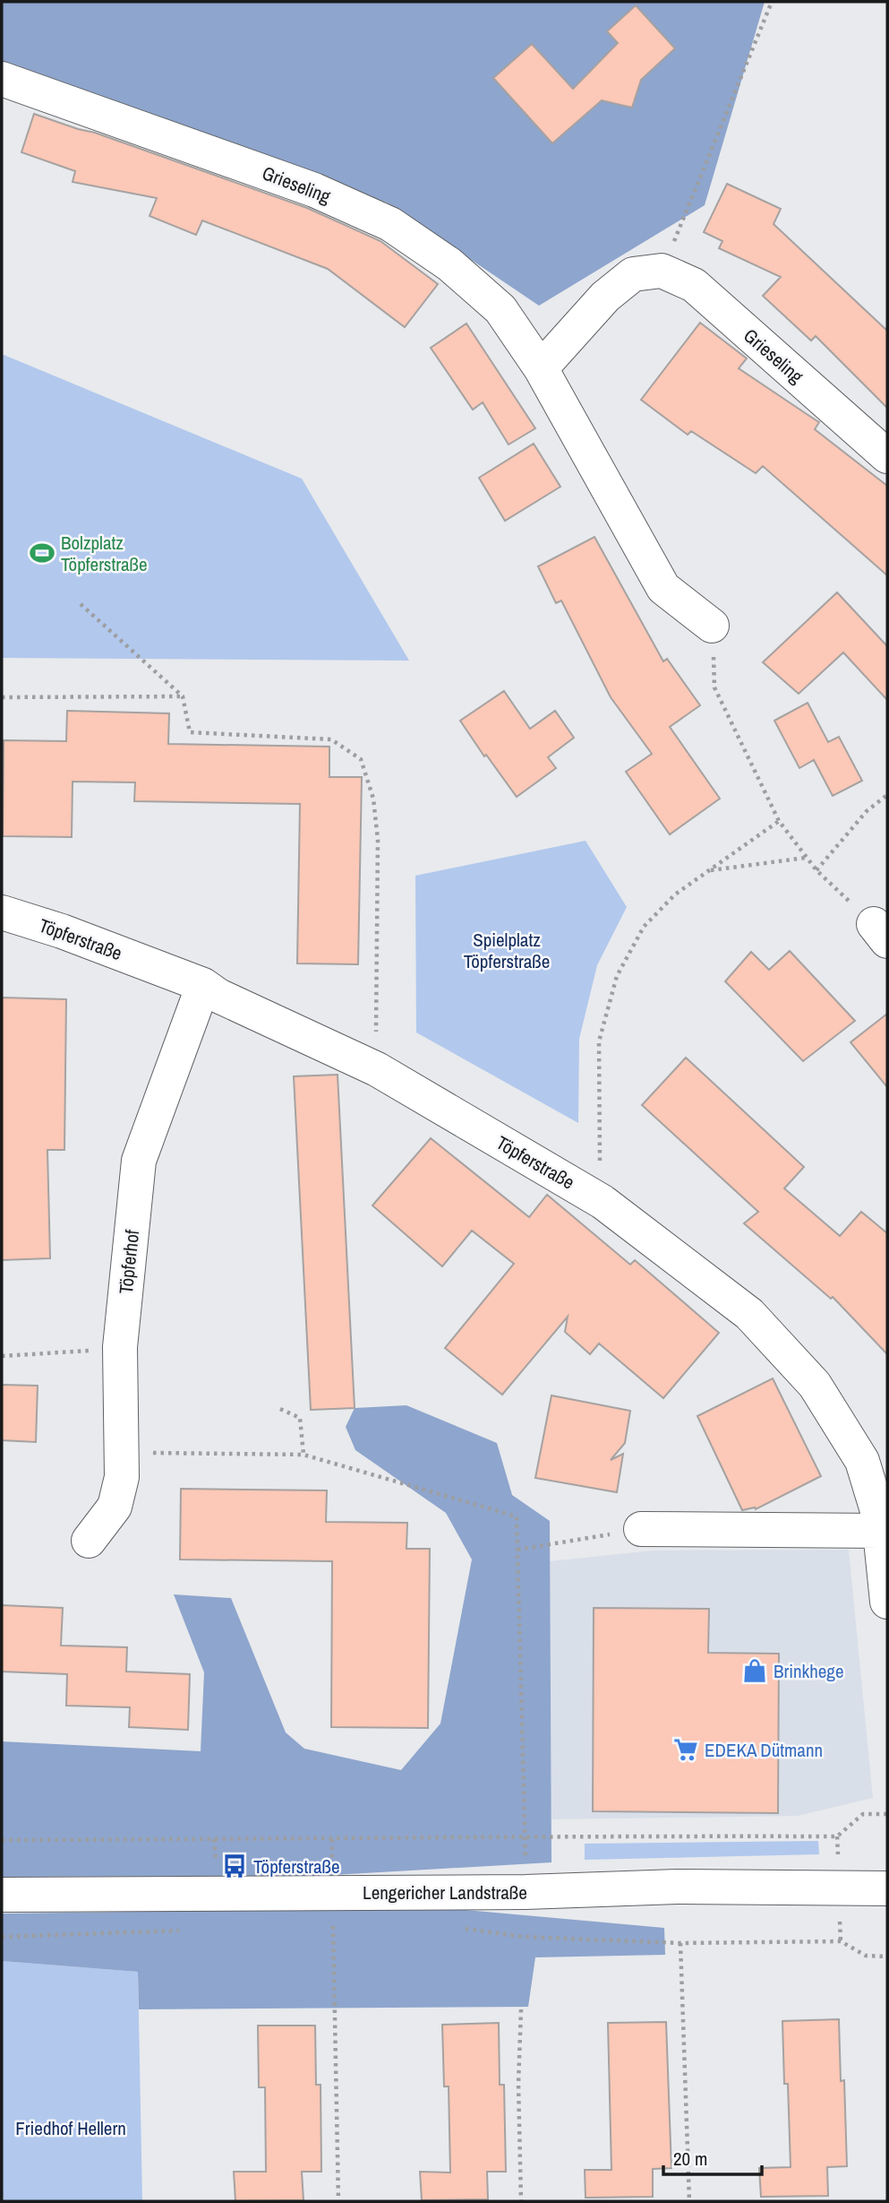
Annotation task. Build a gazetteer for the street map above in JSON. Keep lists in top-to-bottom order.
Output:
{
  "streets": {
    "street": [
      "Grieseling",
      "Töpferstraße",
      "Töpferhof",
      "Lengericher Landstraße"
    ]
  },
  "crossings": [
    ["Töpferstraße", "Töpferhof"]
  ],
  "parks": ["Spielplatz Töpferstraße", "Friedhof Hellern"],
  "places": {
    "sports": ["Bolzplatz Töpferstraße"],
    "shop": ["Brinkhege"],
    "supermarket": ["EDEKA Dütmann"],
    "bus stop": ["Töpferstraße"]
  },
  "scale_bar": "20 m"
}
